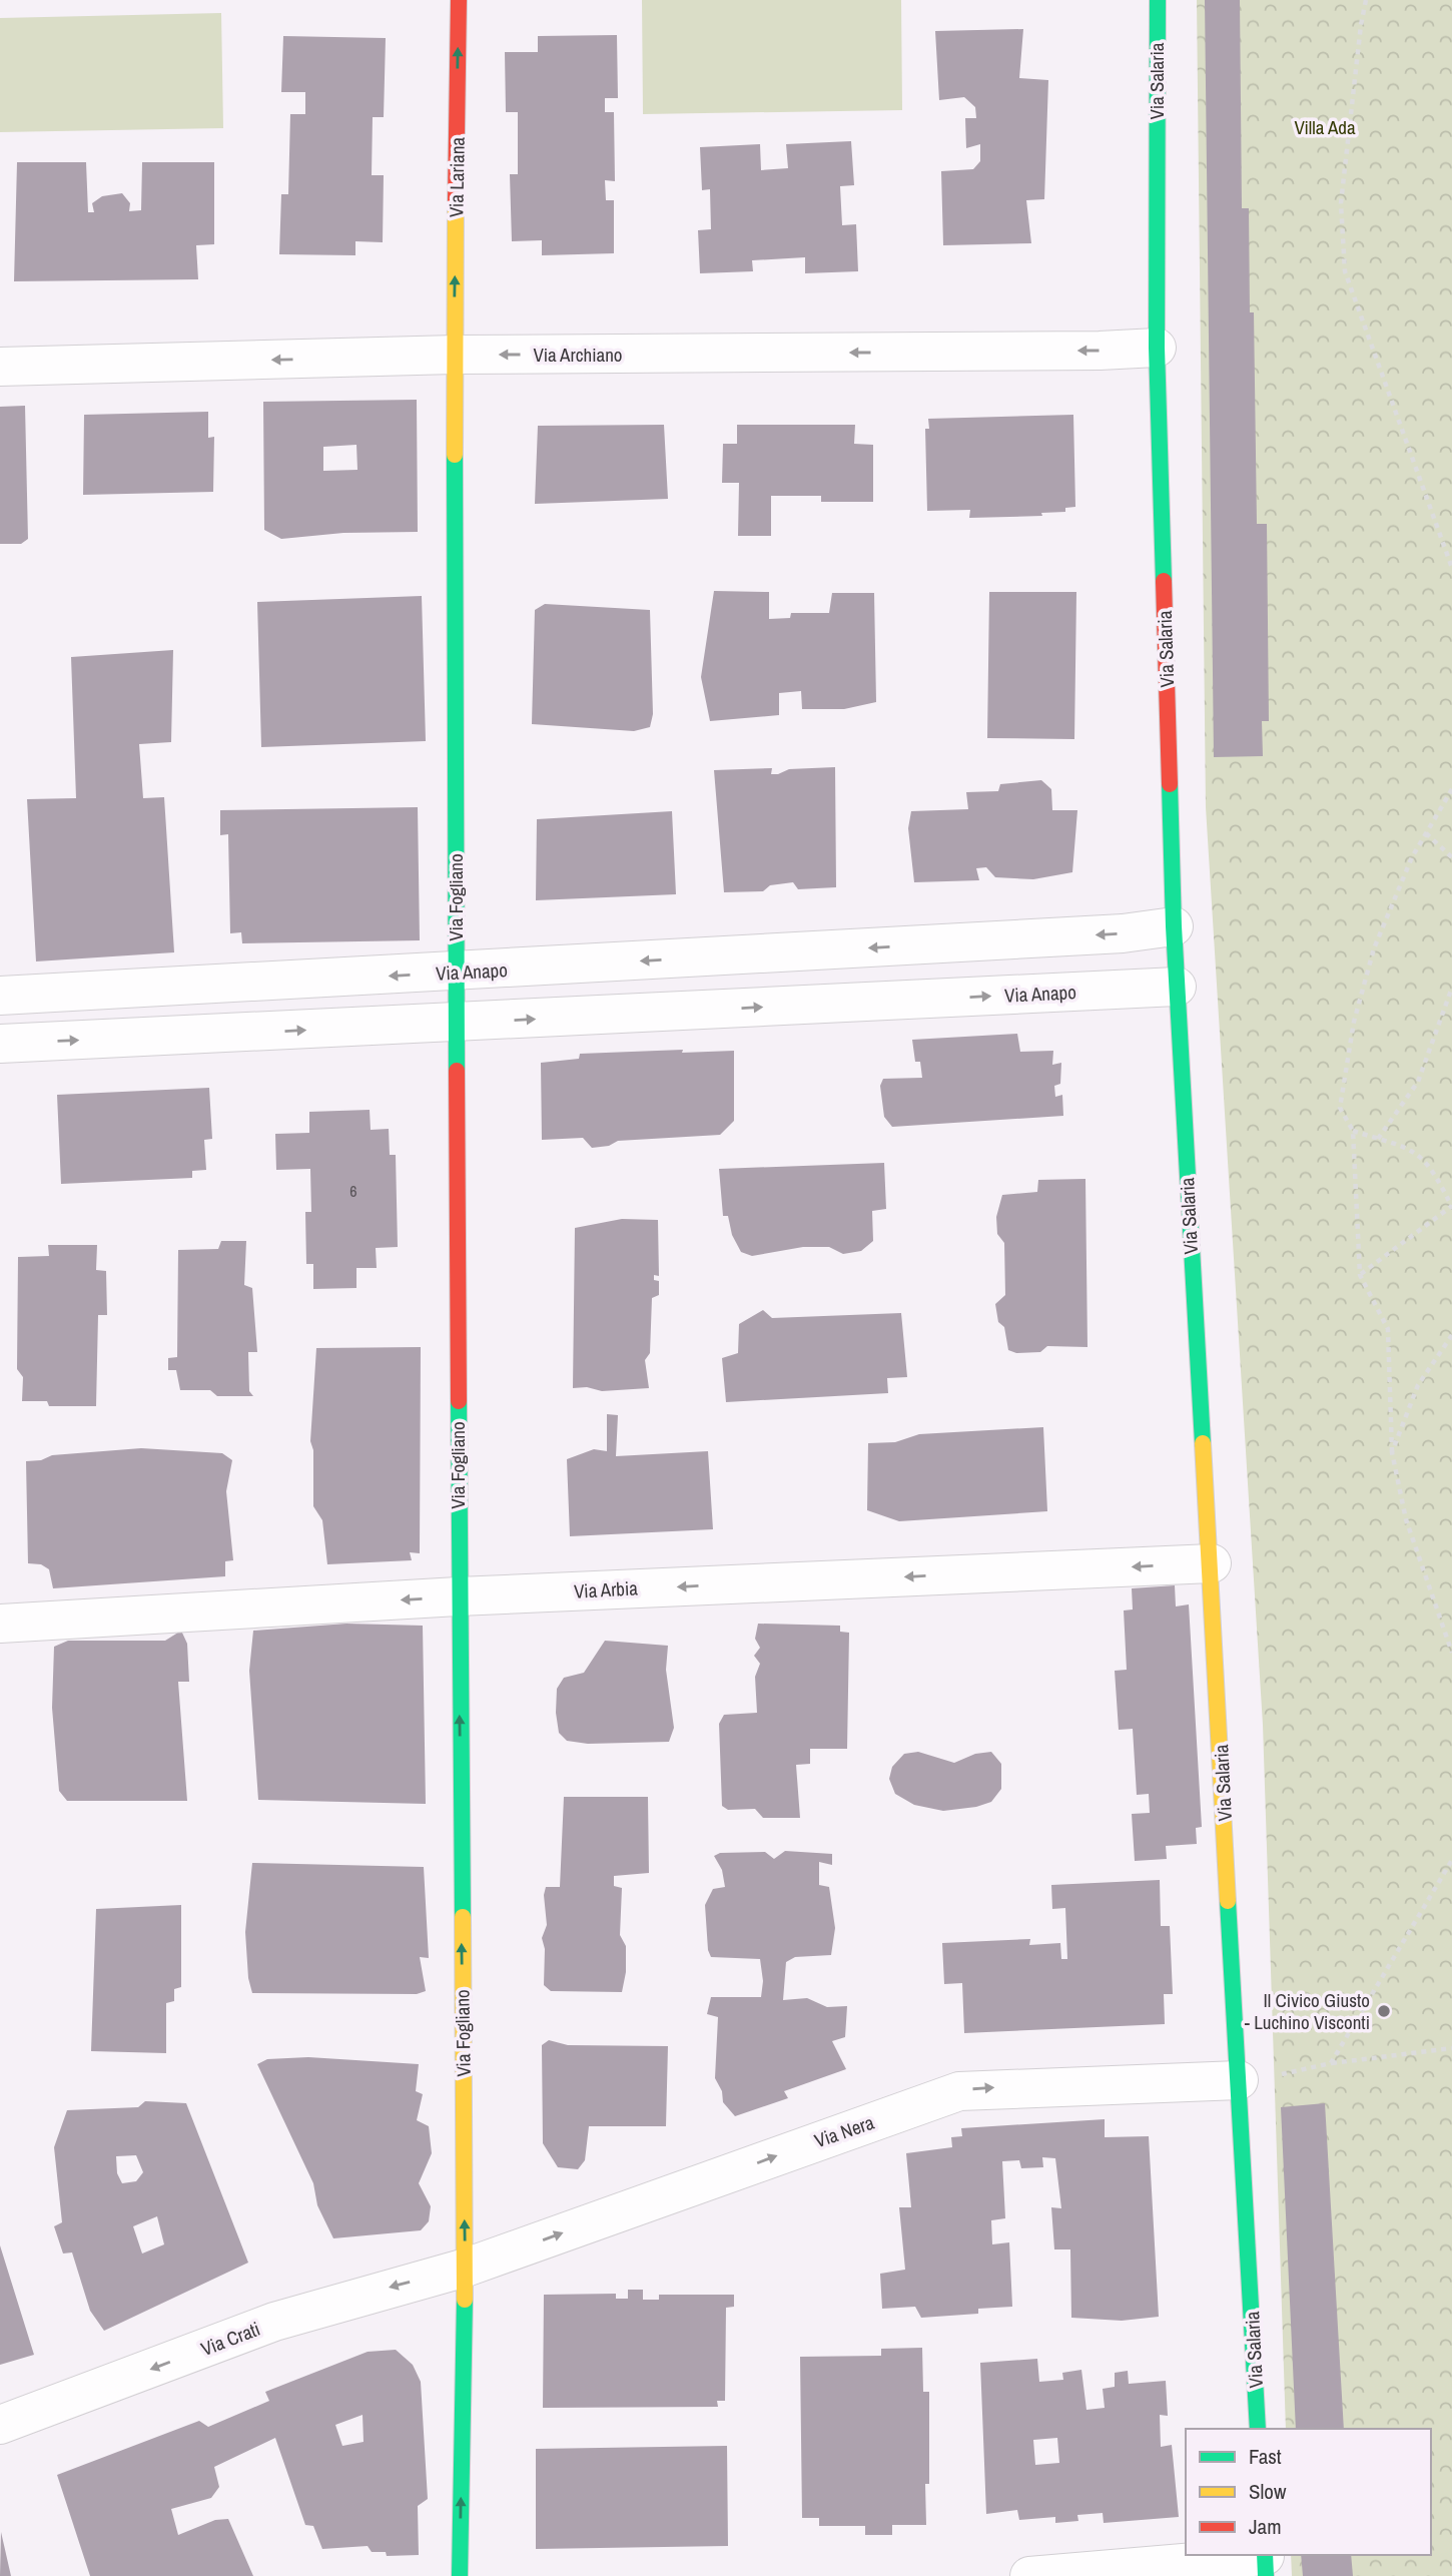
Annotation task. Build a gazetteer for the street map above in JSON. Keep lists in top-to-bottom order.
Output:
{
  "streets": {
    "street": [
      "Via Salaria",
      "Via Lariana",
      "Via Archiano",
      "Via Fogliano",
      "Via Anapo",
      "Via Arbia",
      "Via Nera",
      "Via Crati"
    ]
  },
  "crossings": [
    ["Via Salaria", "Via Archiano"],
    ["Via Salaria", "Via Anapo"],
    ["Via Salaria", "Via Arbia"],
    ["Via Salaria", "Via Nera"],
    ["Via Lariana", "Via Archiano"],
    ["Via Lariana", "Via Fogliano"],
    ["Via Archiano", "Via Fogliano"],
    ["Via Fogliano", "Via Anapo"],
    ["Via Fogliano", "Via Arbia"],
    ["Via Fogliano", "Via Nera"],
    ["Via Fogliano", "Via Crati"],
    ["Via Nera", "Via Crati"]
  ],
  "one_way": [
    "Via Lariana",
    "Via Archiano",
    "Via Fogliano",
    "Via Arbia",
    "Via Nera",
    "Via Crati"
  ],
  "parks": ["Villa Ada"],
  "places": ["Il Civico Giusto - Luchino Visconti"],
  "house_numbers": ["6"],
  "legend": ["Fast", "Slow", "Jam"]
}
